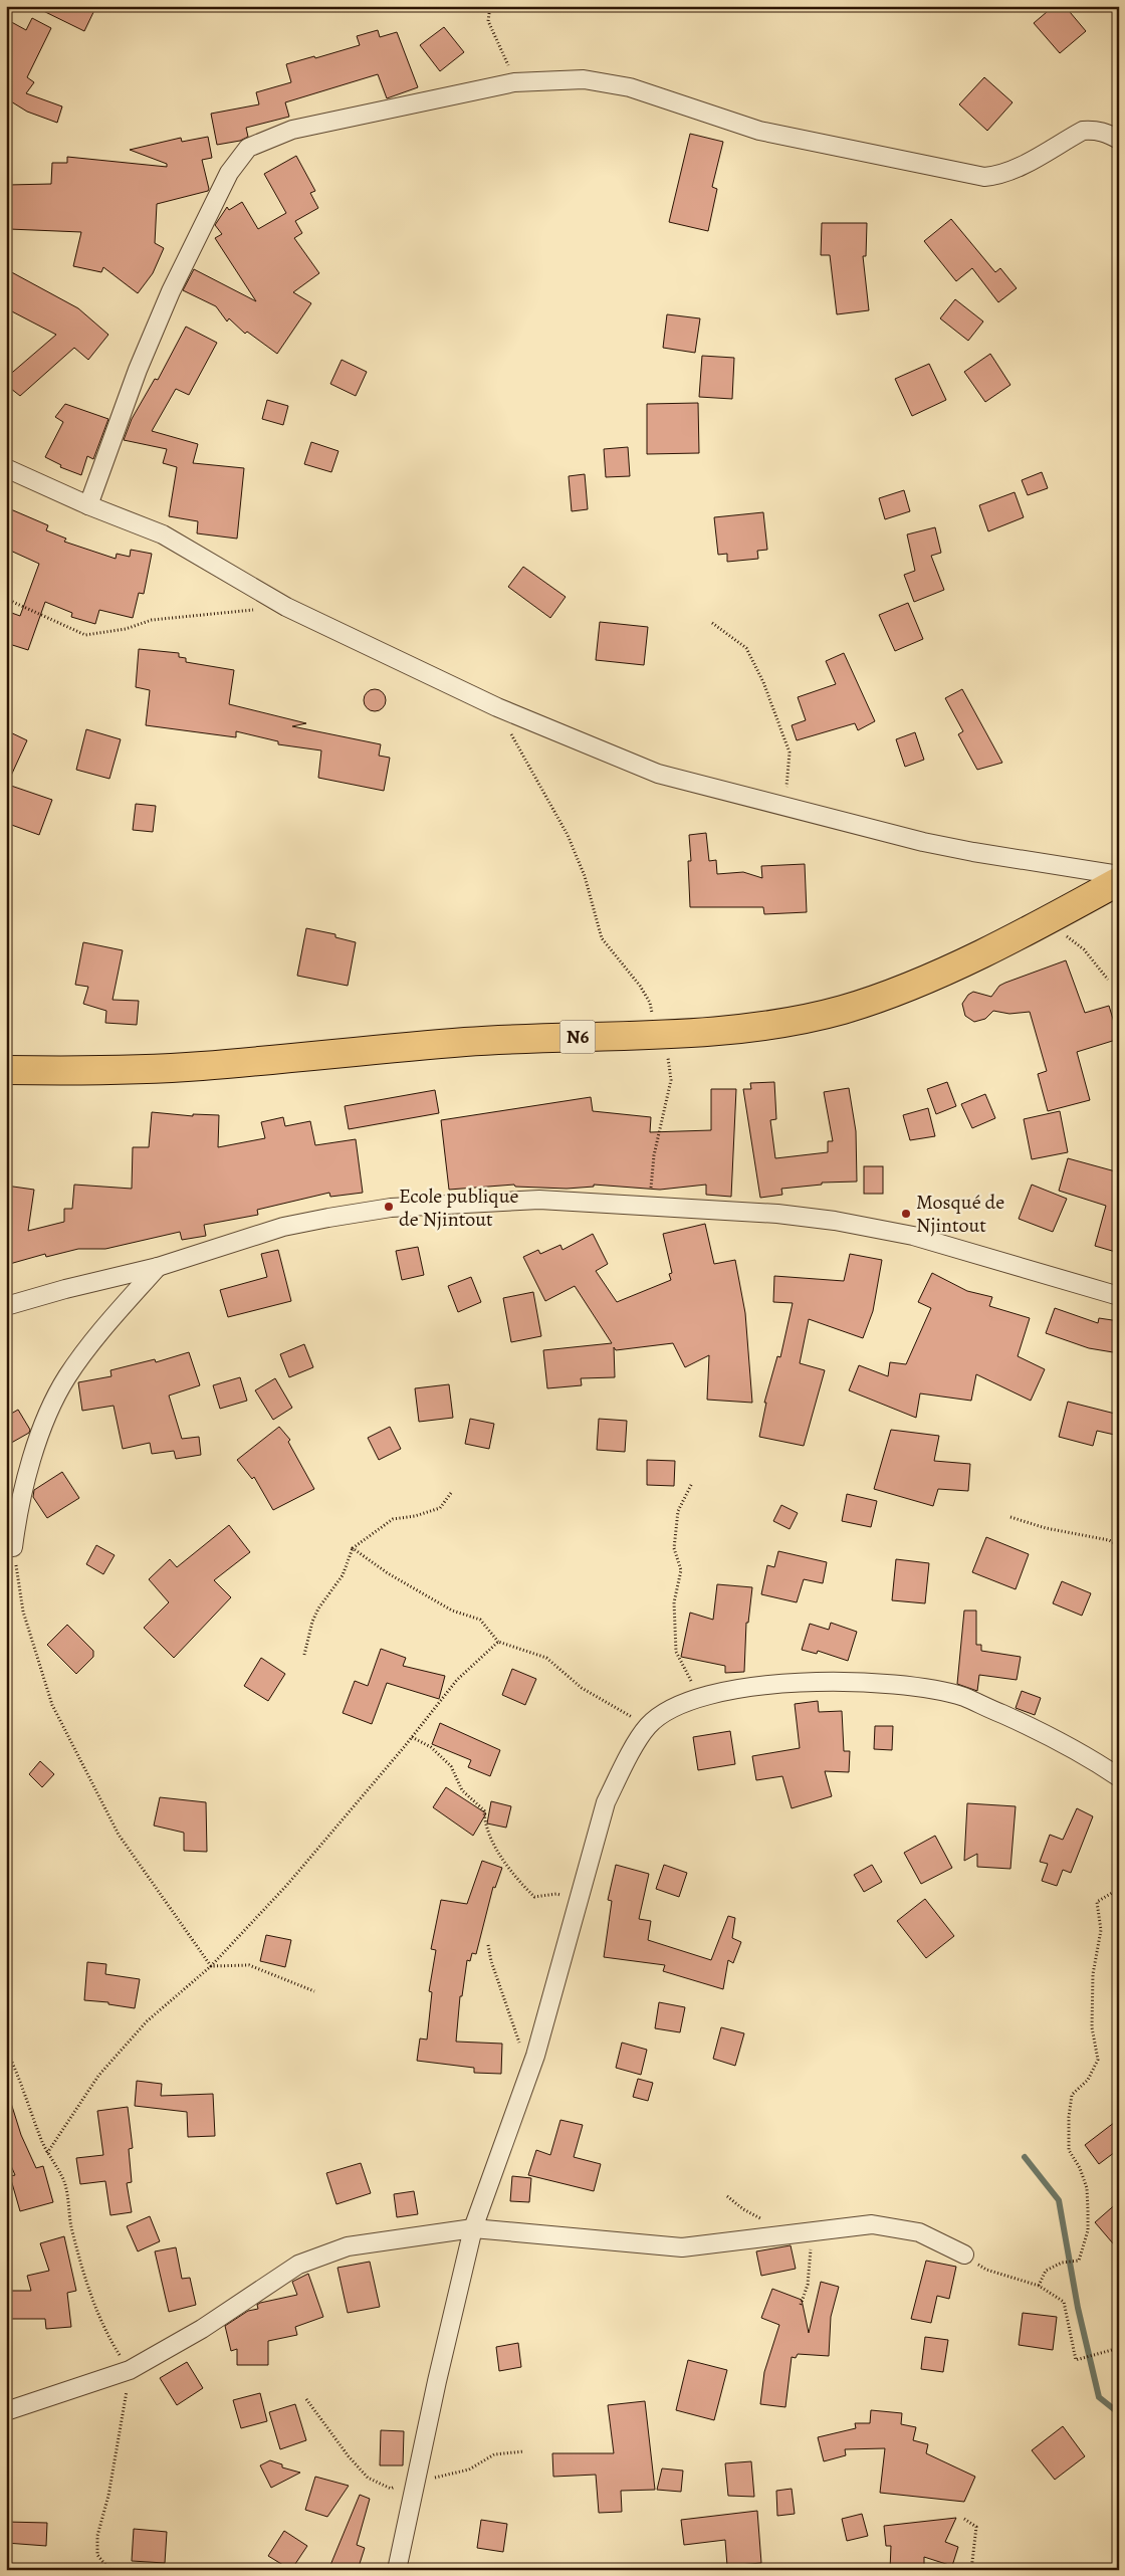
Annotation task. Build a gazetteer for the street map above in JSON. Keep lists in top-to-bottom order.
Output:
{
  "streets": {
    "highway": ["N6"]
  },
  "places": ["Ecole publique de Njintout", "Mosqué de Njintout"]
}
